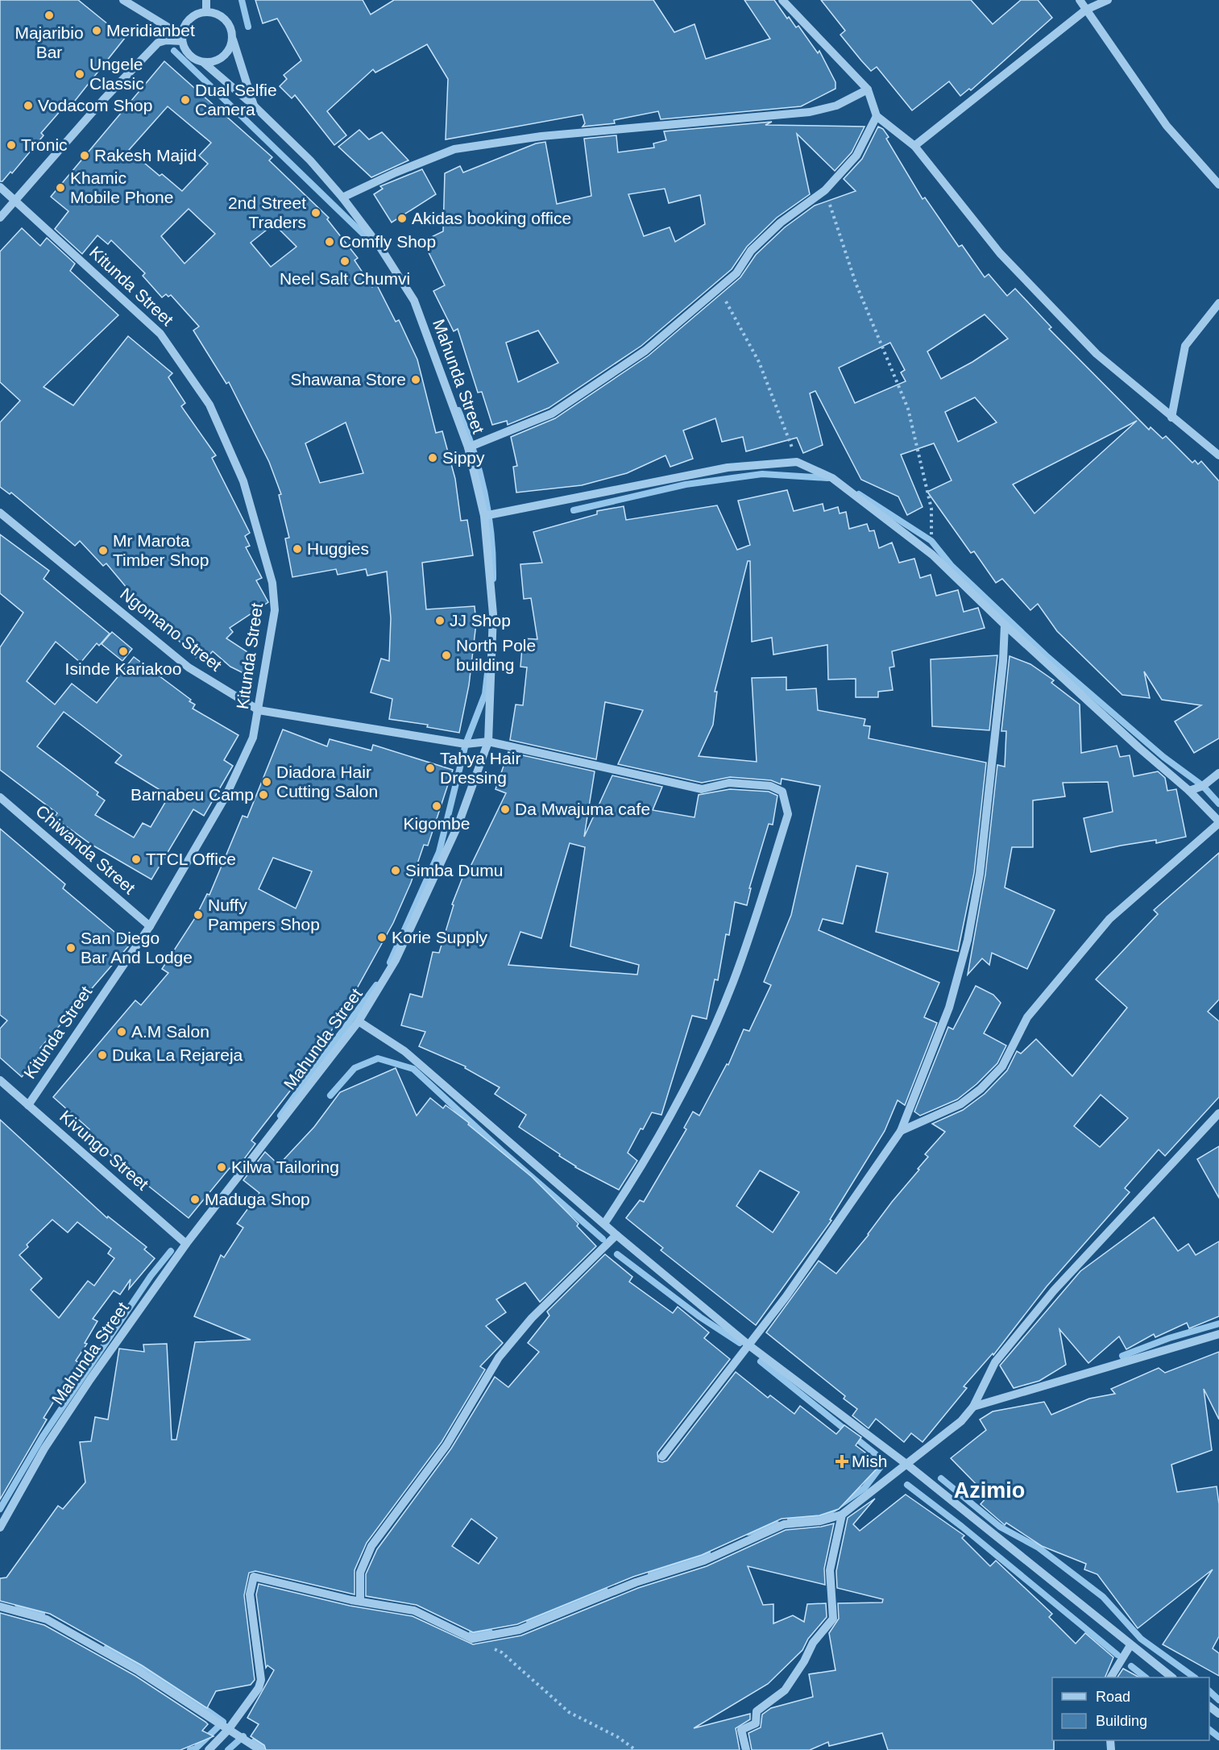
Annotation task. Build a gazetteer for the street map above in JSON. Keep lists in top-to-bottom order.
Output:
{
  "streets": {
    "street": [
      "Kitunda Street",
      "Mahunda Street",
      "Ngomano Street",
      "Chiwanda Street",
      "Kivungo Street"
    ]
  },
  "crossings": [
    ["Kitunda Street", "Ngomano Street"],
    ["Kitunda Street", "Chiwanda Street"],
    ["Kitunda Street", "Kivungo Street"],
    ["Mahunda Street", "Ngomano Street"],
    ["Mahunda Street", "Kivungo Street"]
  ],
  "districts": ["Azimio"],
  "places": {
    "other": [
      "Majaribio Bar",
      "Meridianbet",
      "Ungele Classic",
      "Dual Selfie Camera",
      "Vodacom Shop",
      "Tronic",
      "Rakesh Majid",
      "Khamic Mobile Phone",
      "2nd Street Traders",
      "Akidas booking office",
      "Comfly Shop",
      "Neel Salt Chumvi",
      "Shawana Store",
      "Sippy",
      "Huggies",
      "Mr Marota Timber Shop",
      "JJ Shop",
      "Isinde Kariakoo",
      "North Pole building",
      "Tahya Hair Dressing",
      "Diadora Hair Cutting Salon",
      "Barnabeu Camp",
      "Kigombe",
      "Da Mwajuma cafe",
      "TTCL Office",
      "Simba Dumu",
      "Nuffy Pampers Shop",
      "Korie Supply",
      "San Diego Bar And Lodge",
      "A.M Salon",
      "Duka La Rejareja",
      "Kilwa Tailoring",
      "Maduga Shop"
    ],
    "health": ["Mish"]
  },
  "legend": ["Road", "Building"]
}
